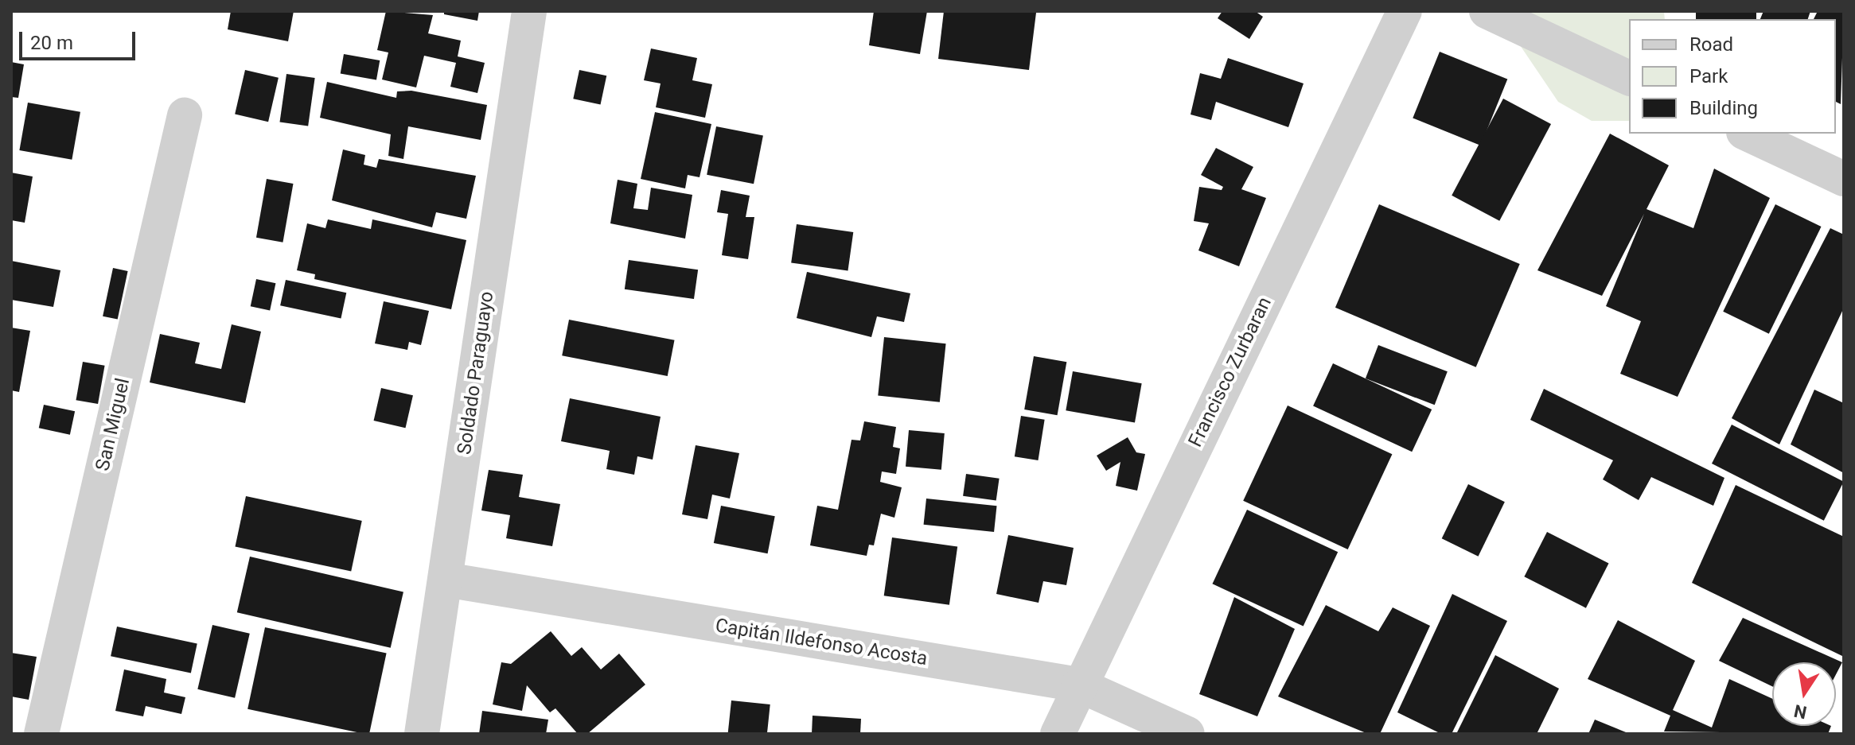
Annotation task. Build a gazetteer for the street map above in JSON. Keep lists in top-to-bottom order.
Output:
{
  "streets": {
    "street": [
      "Francisco Zurbaran",
      "Soldado Paraguayo",
      "San Miguel",
      "Capitán Ildefonso Acosta"
    ]
  },
  "crossings": [
    ["Francisco Zurbaran", "Capitán Ildefonso Acosta"],
    ["Soldado Paraguayo", "Capitán Ildefonso Acosta"]
  ],
  "legend": ["Road", "Park", "Building"],
  "scale_bar": "20 m",
  "north": "bottom"
}
